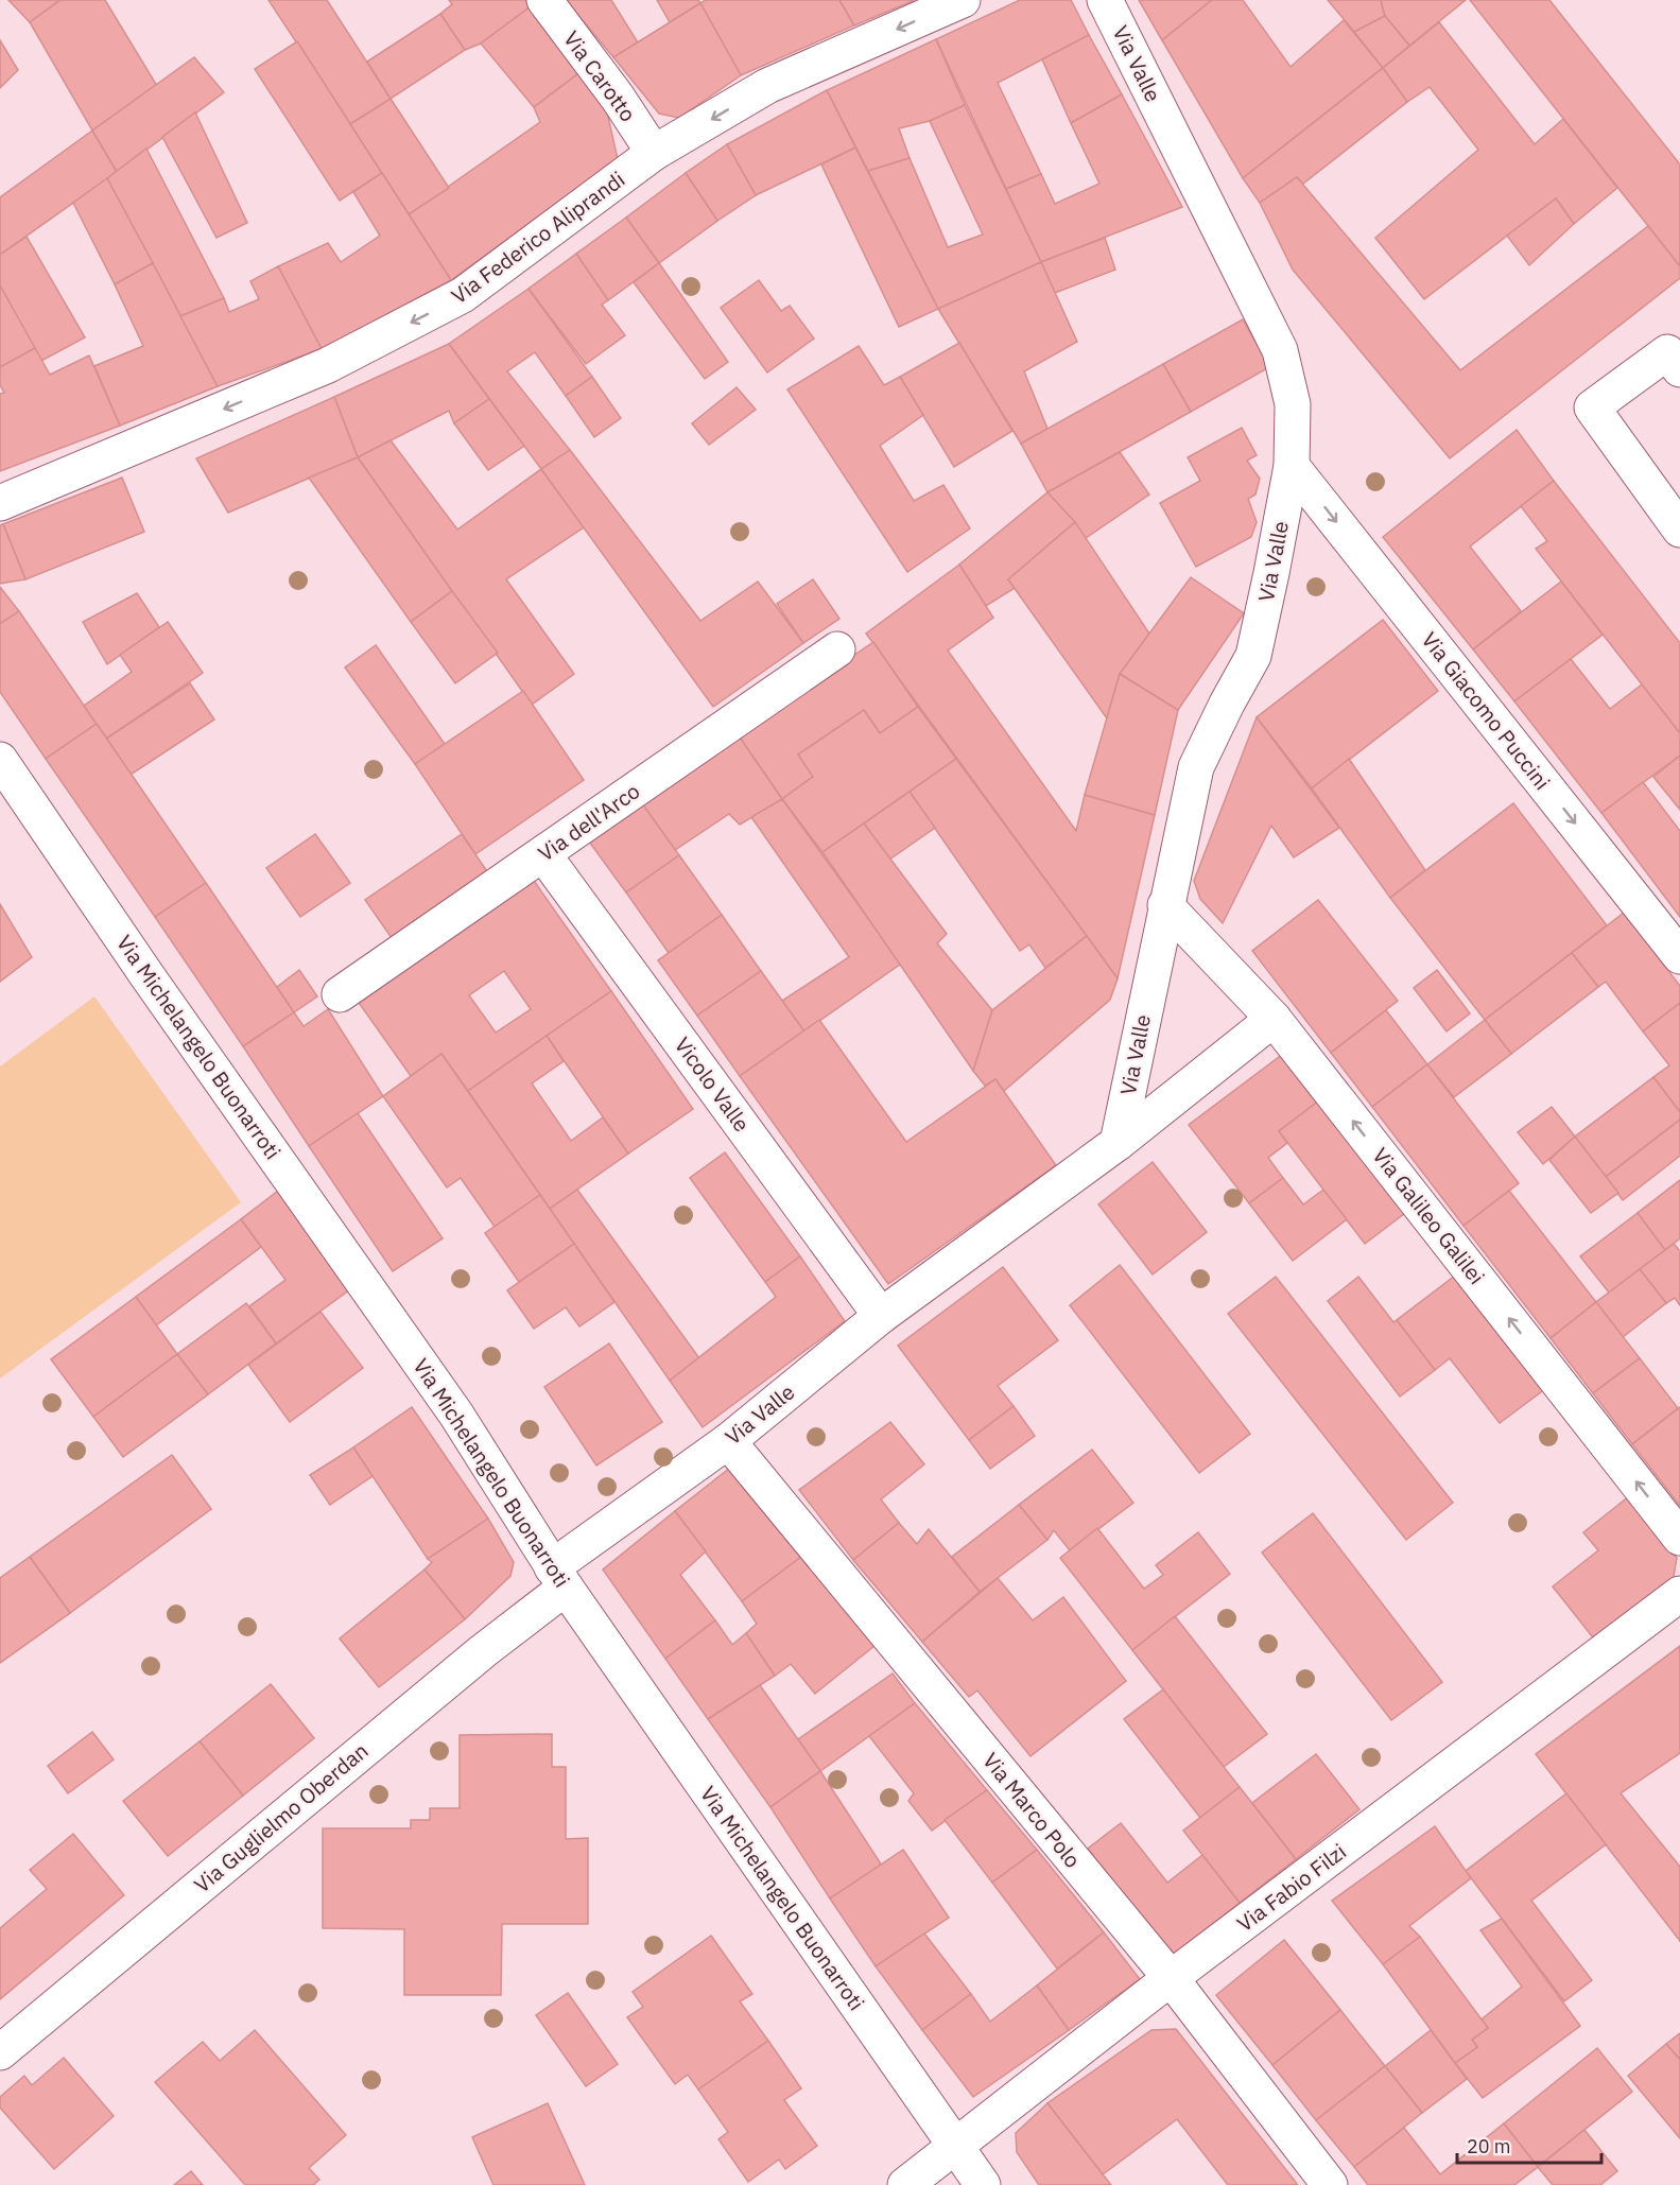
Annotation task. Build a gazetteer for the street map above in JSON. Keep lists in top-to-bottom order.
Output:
{
  "streets": {
    "street": [
      "Via Valle",
      "Via Carotto",
      "Via Federico Aliprandi",
      "Via Giacomo Puccini",
      "Via dell'Arco",
      "Via Michelangelo Buonarroti",
      "Vicolo Valle",
      "Via Galileo Galilei",
      "Via Marco Polo",
      "Via Guglielmo Oberdan",
      "Via Fabio Filzi"
    ]
  },
  "crossings": [
    ["Via Valle", "Via Giacomo Puccini"],
    ["Via Valle", "Via Michelangelo Buonarroti"],
    ["Via Valle", "Vicolo Valle"],
    ["Via Valle", "Via Galileo Galilei"],
    ["Via Valle", "Via Marco Polo"],
    ["Via Valle", "Via Guglielmo Oberdan"],
    ["Via Carotto", "Via Federico Aliprandi"],
    ["Via dell'Arco", "Vicolo Valle"],
    ["Via Michelangelo Buonarroti", "Via Guglielmo Oberdan"],
    ["Via Michelangelo Buonarroti", "Via Fabio Filzi"],
    ["Via Marco Polo", "Via Fabio Filzi"]
  ],
  "one_way": ["Via Federico Aliprandi", "Via Giacomo Puccini", "Via Galileo Galilei"],
  "scale_bar": "20 m"
}
